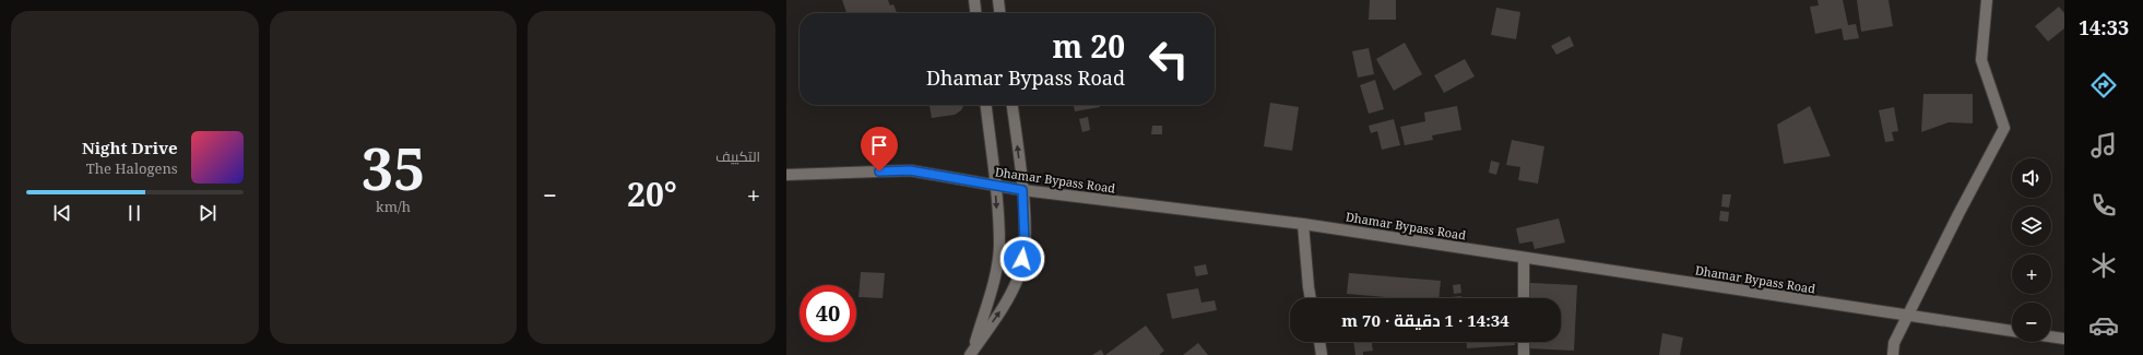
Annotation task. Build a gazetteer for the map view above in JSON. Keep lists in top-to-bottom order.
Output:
{
  "streets": {
    "main road": ["Dhamar Bypass Road"]
  },
  "page": {
    "tabs": "14:33",
    "tile": [
      "التكييف",
      ["35", "km/h"]
    ],
    "turn": ["20 m", "Dhamar Bypass Road"],
    "song": ["Night Drive", "The Halogens"],
    "map_buttons": ["+", "−"],
    "heat": ["−", "20°", "+"],
    "limit": "40",
    "trip": "14:34 · 1 دقيقة · 70 m"
  }
}
